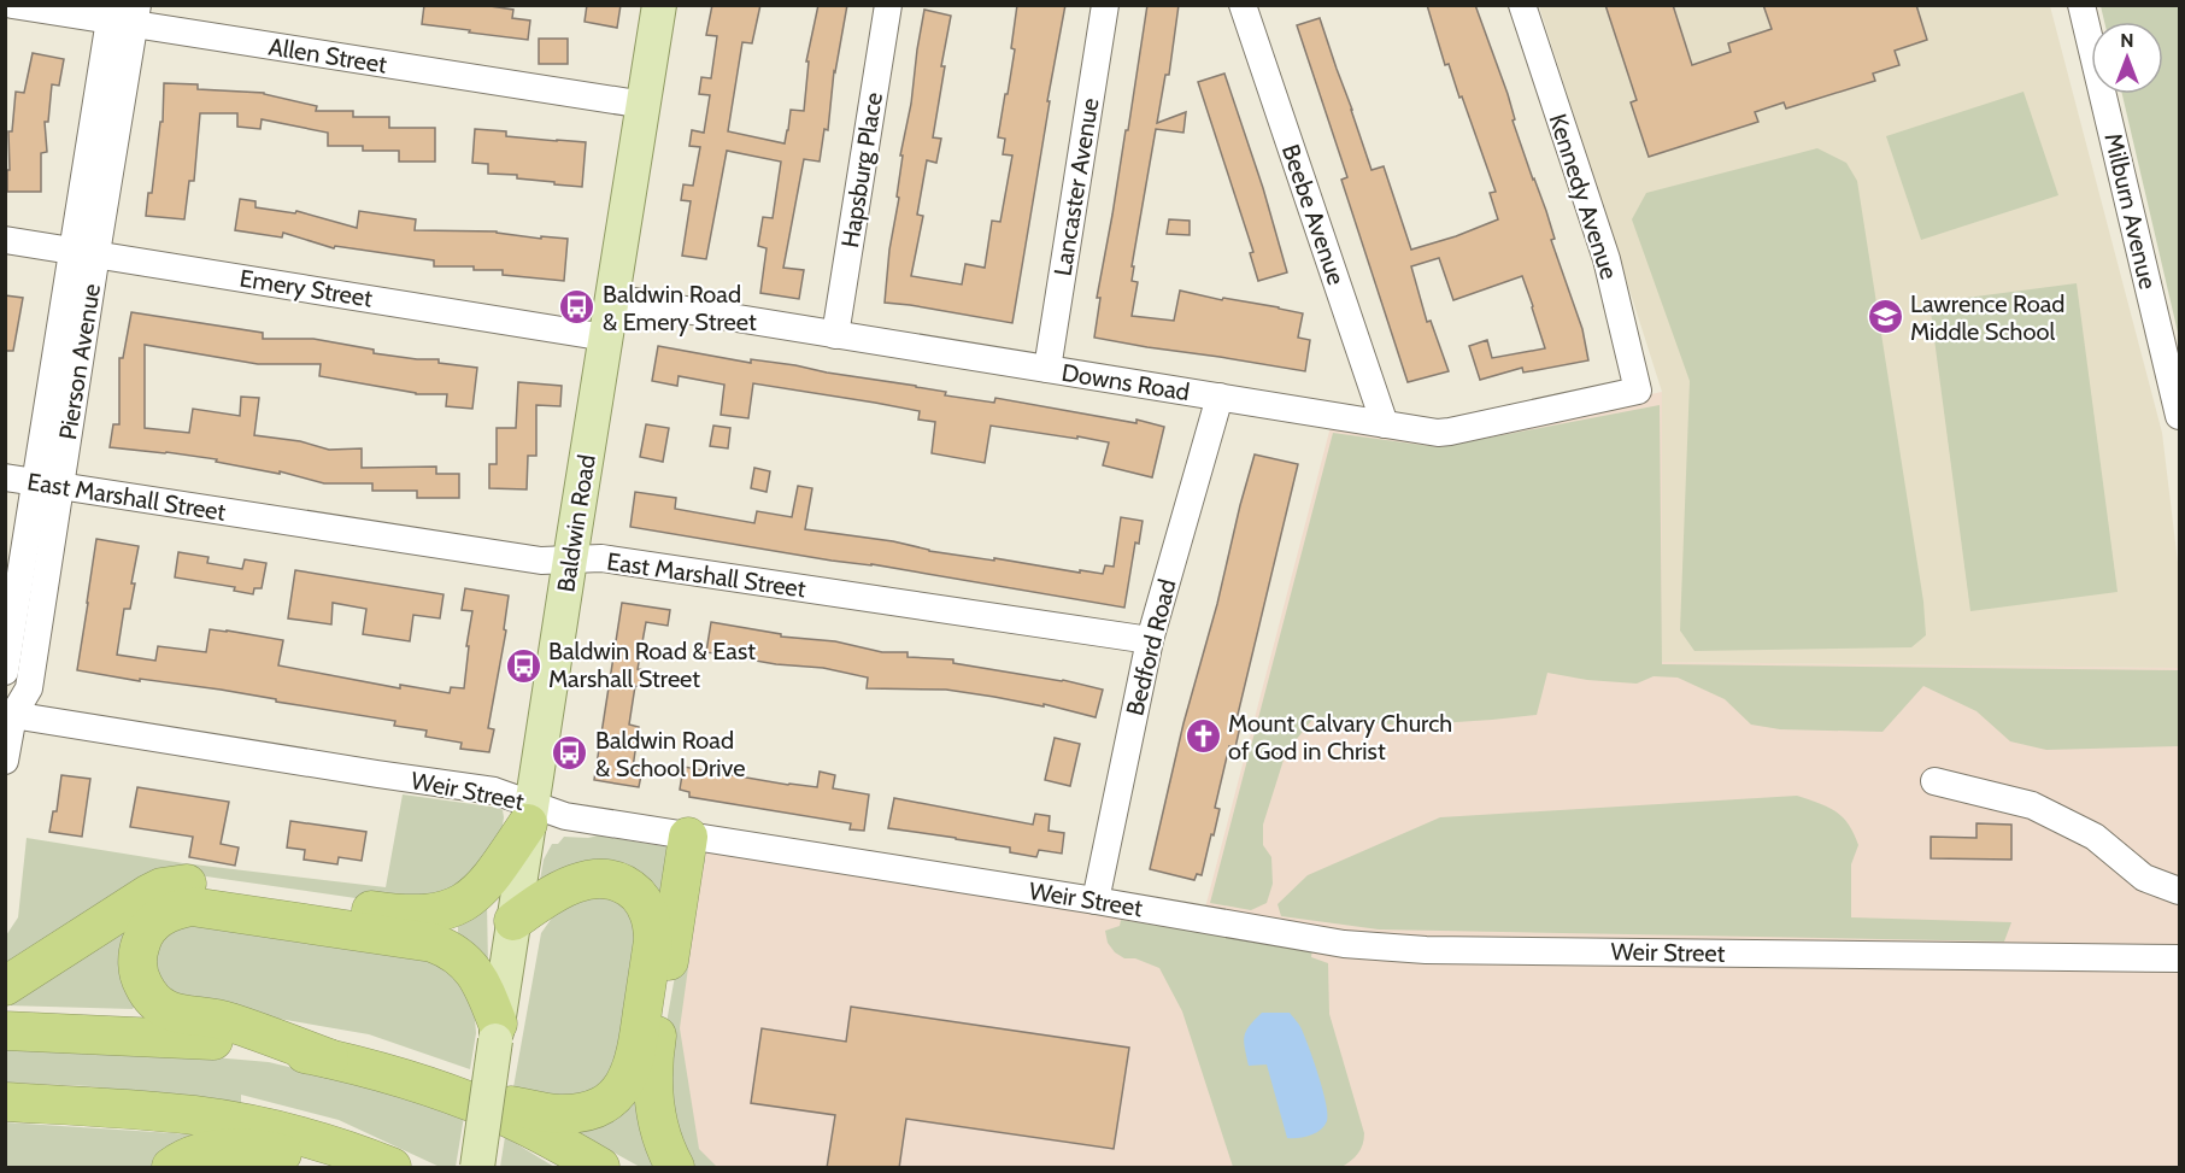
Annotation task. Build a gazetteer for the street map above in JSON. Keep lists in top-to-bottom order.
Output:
{
  "streets": {
    "main road": ["Baldwin Road"],
    "street": [
      "Allen Street",
      "Hapsburg Place",
      "Lancaster Avenue",
      "Kennedy Avenue",
      "Milburn Avenue",
      "Beebe Avenue",
      "Emery Street",
      "Pierson Avenue",
      "Downs Road",
      "East Marshall Street",
      "Bedford Road",
      "Weir Street"
    ]
  },
  "crossings": [
    ["Allen Street", "Pierson Avenue"],
    ["Allen Street", "Baldwin Road"],
    ["Hapsburg Place", "Downs Road"],
    ["Lancaster Avenue", "Downs Road"],
    ["Kennedy Avenue", "Downs Road"],
    ["Beebe Avenue", "Downs Road"],
    ["Emery Street", "Pierson Avenue"],
    ["Emery Street", "Baldwin Road"],
    ["Pierson Avenue", "East Marshall Street"],
    ["Pierson Avenue", "Weir Street"],
    ["Downs Road", "Baldwin Road"],
    ["Downs Road", "Bedford Road"],
    ["East Marshall Street", "Baldwin Road"],
    ["East Marshall Street", "Bedford Road"],
    ["Baldwin Road", "Weir Street"],
    ["Bedford Road", "Weir Street"]
  ],
  "places": {
    "bus stop": ["Baldwin Road & Emery Street", "Baldwin Road & East Marshall Street", "Baldwin Road & School Drive"],
    "school or university": ["Lawrence Road Middle School"],
    "church": ["Mount Calvary Church of God in Christ"]
  },
  "north": "top"
}
